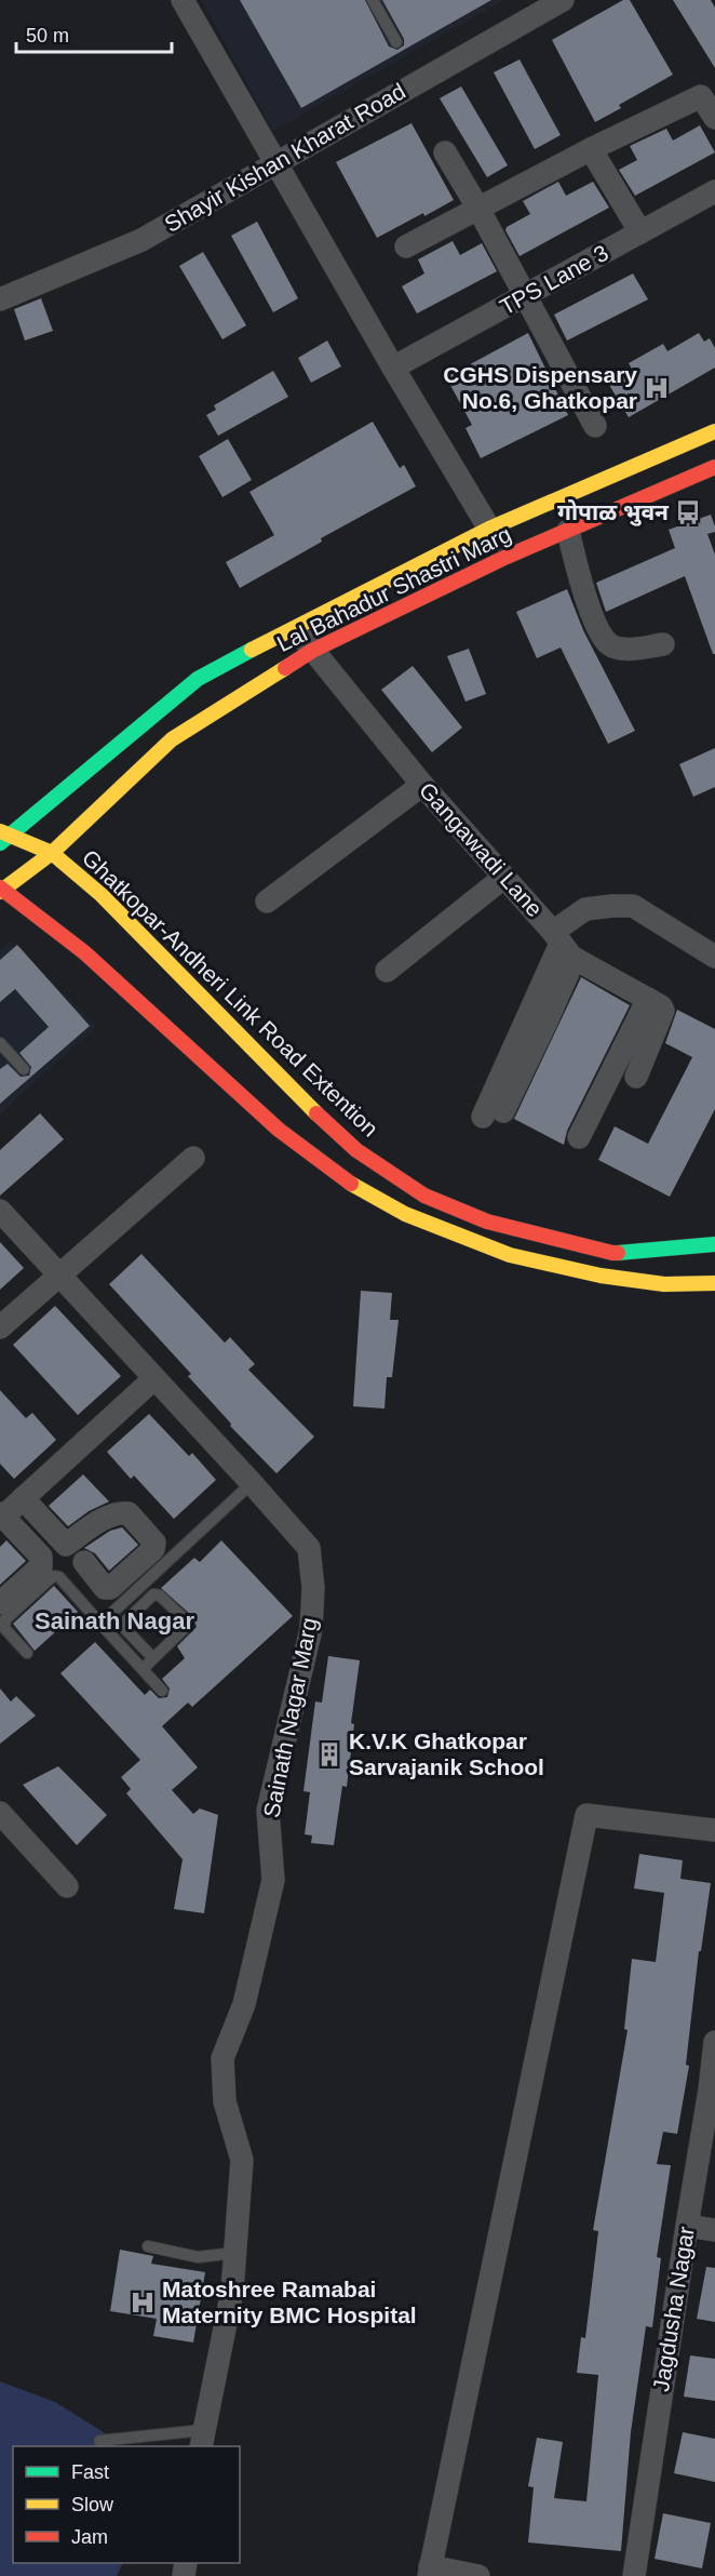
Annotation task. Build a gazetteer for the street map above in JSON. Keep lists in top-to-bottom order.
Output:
{
  "streets": {
    "main road": ["Lal Bahadur Shastri Marg", "Ghatkopar-Andheri Link Road Extention"],
    "street": [
      "Shayir Kishan Kharat Road",
      "TPS Lane 3",
      "Gangawadi Lane",
      "Sainath Nagar Marg",
      "Jagdusha Nagar"
    ]
  },
  "crossings": [
    ["Lal Bahadur Shastri Marg", "Gangawadi Lane"],
    ["Lal Bahadur Shastri Marg", "Ghatkopar-Andheri Link Road Extention"]
  ],
  "districts": ["Sainath Nagar"],
  "places": {
    "hospital": ["CGHS Dispensary No.6, Ghatkopar", "Matoshree Ramabai Maternity BMC Hospital"],
    "bus stop": ["गोपाळ भुवन"],
    "building": ["K.V.K Ghatkopar Sarvajanik School"]
  },
  "legend": ["Fast", "Slow", "Jam"],
  "scale_bar": "50 m"
}
